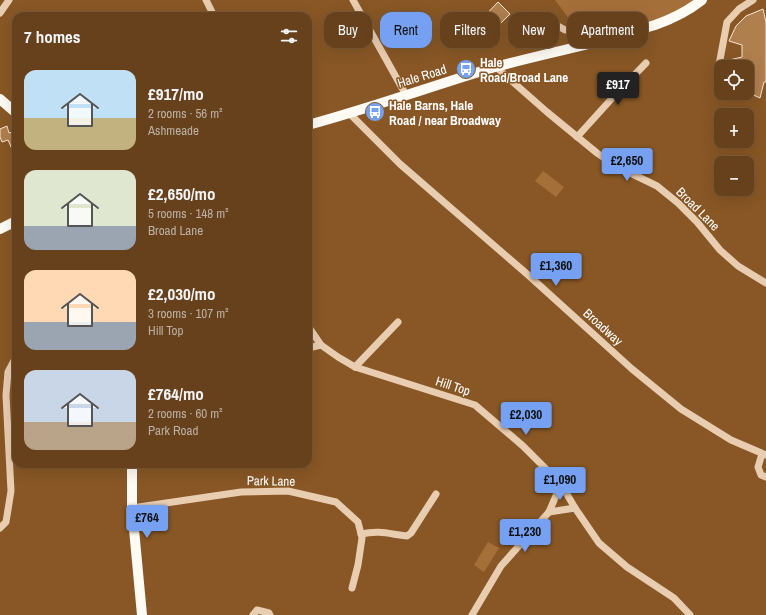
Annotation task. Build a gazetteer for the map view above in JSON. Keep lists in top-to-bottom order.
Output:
{
  "streets": {
    "main road": ["Hale Road"],
    "street": [
      "Broad Lane",
      "Broadway",
      "Hill Top",
      "Park Lane"
    ]
  },
  "crossings": [
    ["Hale Road", "Broad Lane"],
    ["Hale Road", "Broadway"]
  ],
  "places": {
    "bus stop": ["Hale Road/Broad Lane", "Hale Barns, Hale Road / near Broadway"]
  },
  "page": {
    "chip": [
      "Buy",
      "Rent",
      "Filters",
      "New",
      "Apartment"
    ],
    "heading": "7 homes",
    "map_buttons": ["+", "−"],
    "list": [
      {
        "name": "£917/mo",
        "note": "2 rooms · 56 m² · Ashmeade"
      },
      {
        "name": "£2,650/mo",
        "note": "5 rooms · 148 m² · Broad Lane"
      },
      {
        "name": "£2,030/mo",
        "note": "3 rooms · 107 m² · Hill Top"
      },
      {
        "name": "£764/mo",
        "note": "2 rooms · 60 m² · Park Road"
      }
    ],
    "price": [
      "£917",
      "£2,650",
      "£1,360",
      "£2,030",
      "£1,090",
      "£764",
      "£1,230"
    ]
  }
}
